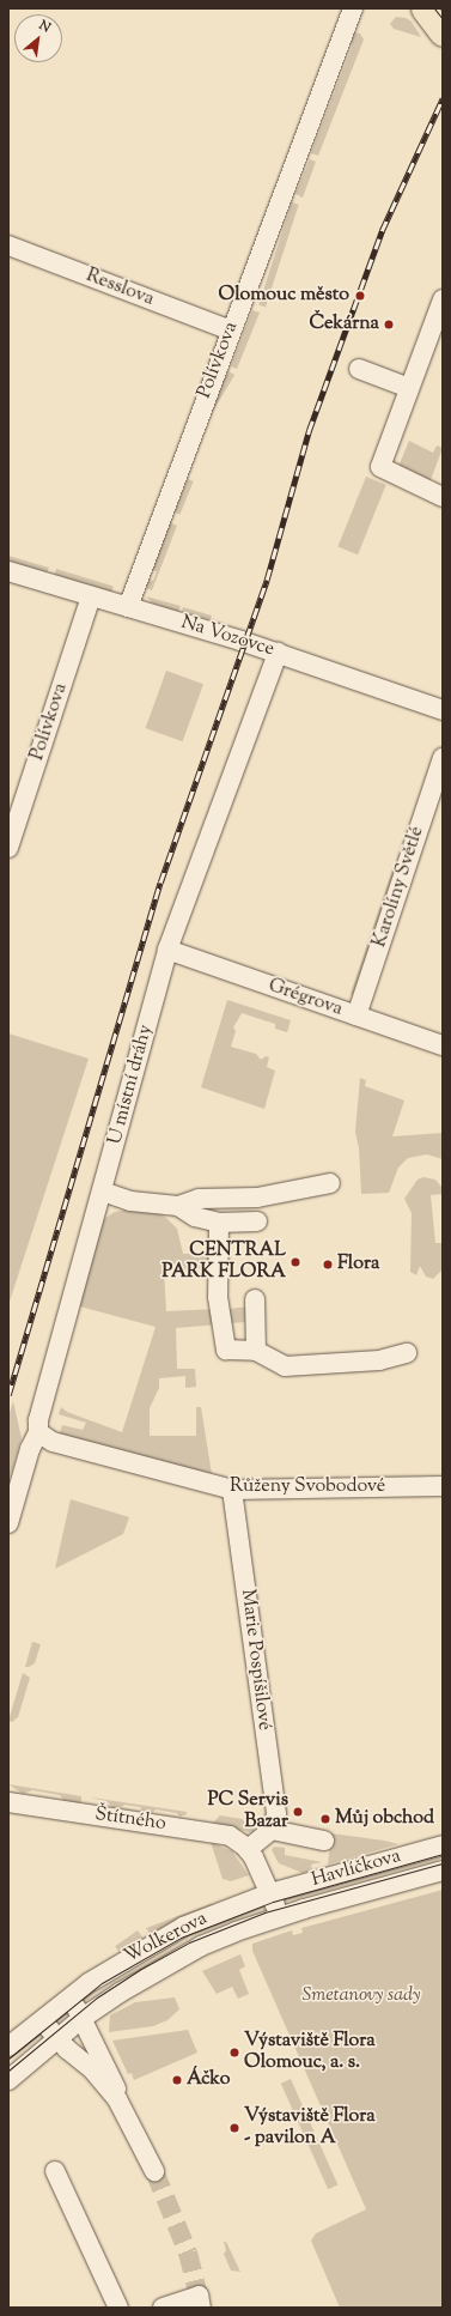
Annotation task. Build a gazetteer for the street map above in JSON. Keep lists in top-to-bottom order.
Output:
{
  "streets": {
    "street": [
      "Resslova",
      "Polívkova",
      "Na Vozovce",
      "Karolíny Světlé",
      "Grégrova",
      "U místní dráhy",
      "Růženy Svobodové",
      "Marie Pospíšilové",
      "Štítného",
      "Havlíčkova",
      "Wolkerova"
    ]
  },
  "crossings": [
    ["Resslova", "Polívkova"],
    ["Polívkova", "Na Vozovce"],
    ["Na Vozovce", "U místní dráhy"],
    ["Karolíny Světlé", "Grégrova"],
    ["Grégrova", "U místní dráhy"],
    ["U místní dráhy", "Růženy Svobodové"],
    ["Růženy Svobodové", "Marie Pospíšilové"],
    ["Havlíčkova", "Wolkerova"]
  ],
  "parks": ["Smetanovy sady"],
  "places": [
    "Olomouc město",
    "Čekárna",
    "CENTRAL PARK FLORA",
    "Flora",
    "PC Servis Bazar",
    "Můj obchod",
    "Výstaviště Flora Olomouc, a. s.",
    "Áčko",
    "Výstaviště Flora - pavilon A"
  ],
  "north": "top right"
}
